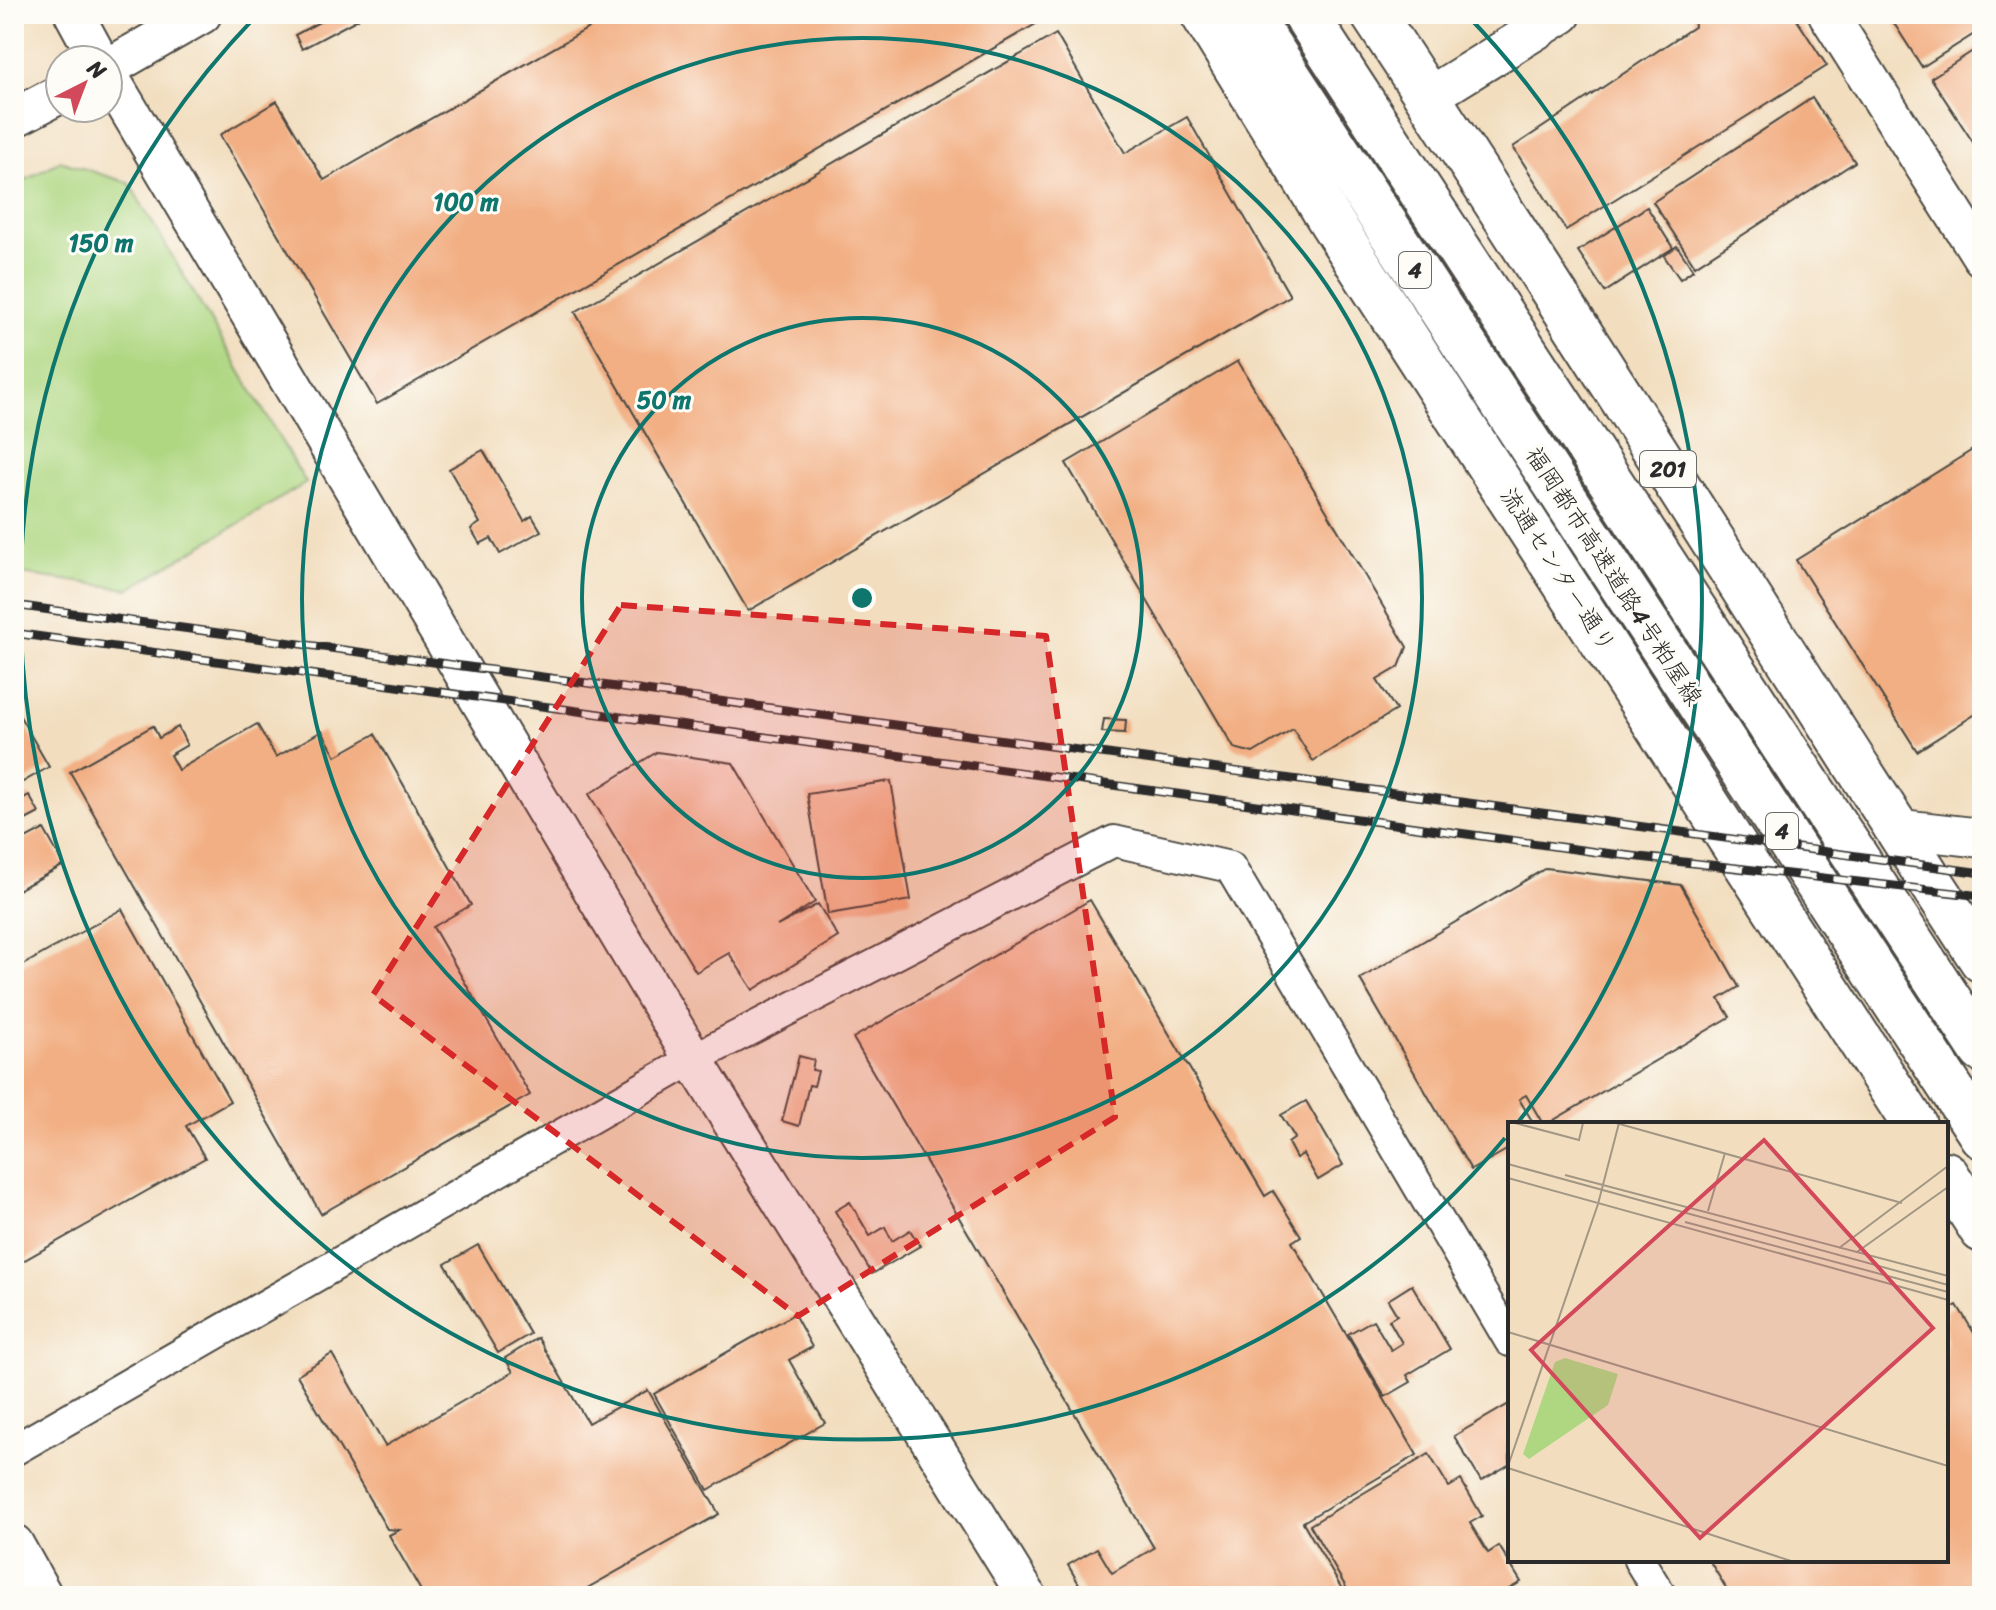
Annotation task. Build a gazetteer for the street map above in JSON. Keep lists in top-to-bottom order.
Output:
{
  "streets": {
    "highway": [
      "4",
      "201",
      "流通センター通り",
      "福岡都市高速道路4号粕屋線"
    ]
  },
  "north": "top right",
  "rings": ["100 m", "150 m", "50 m"]
}
